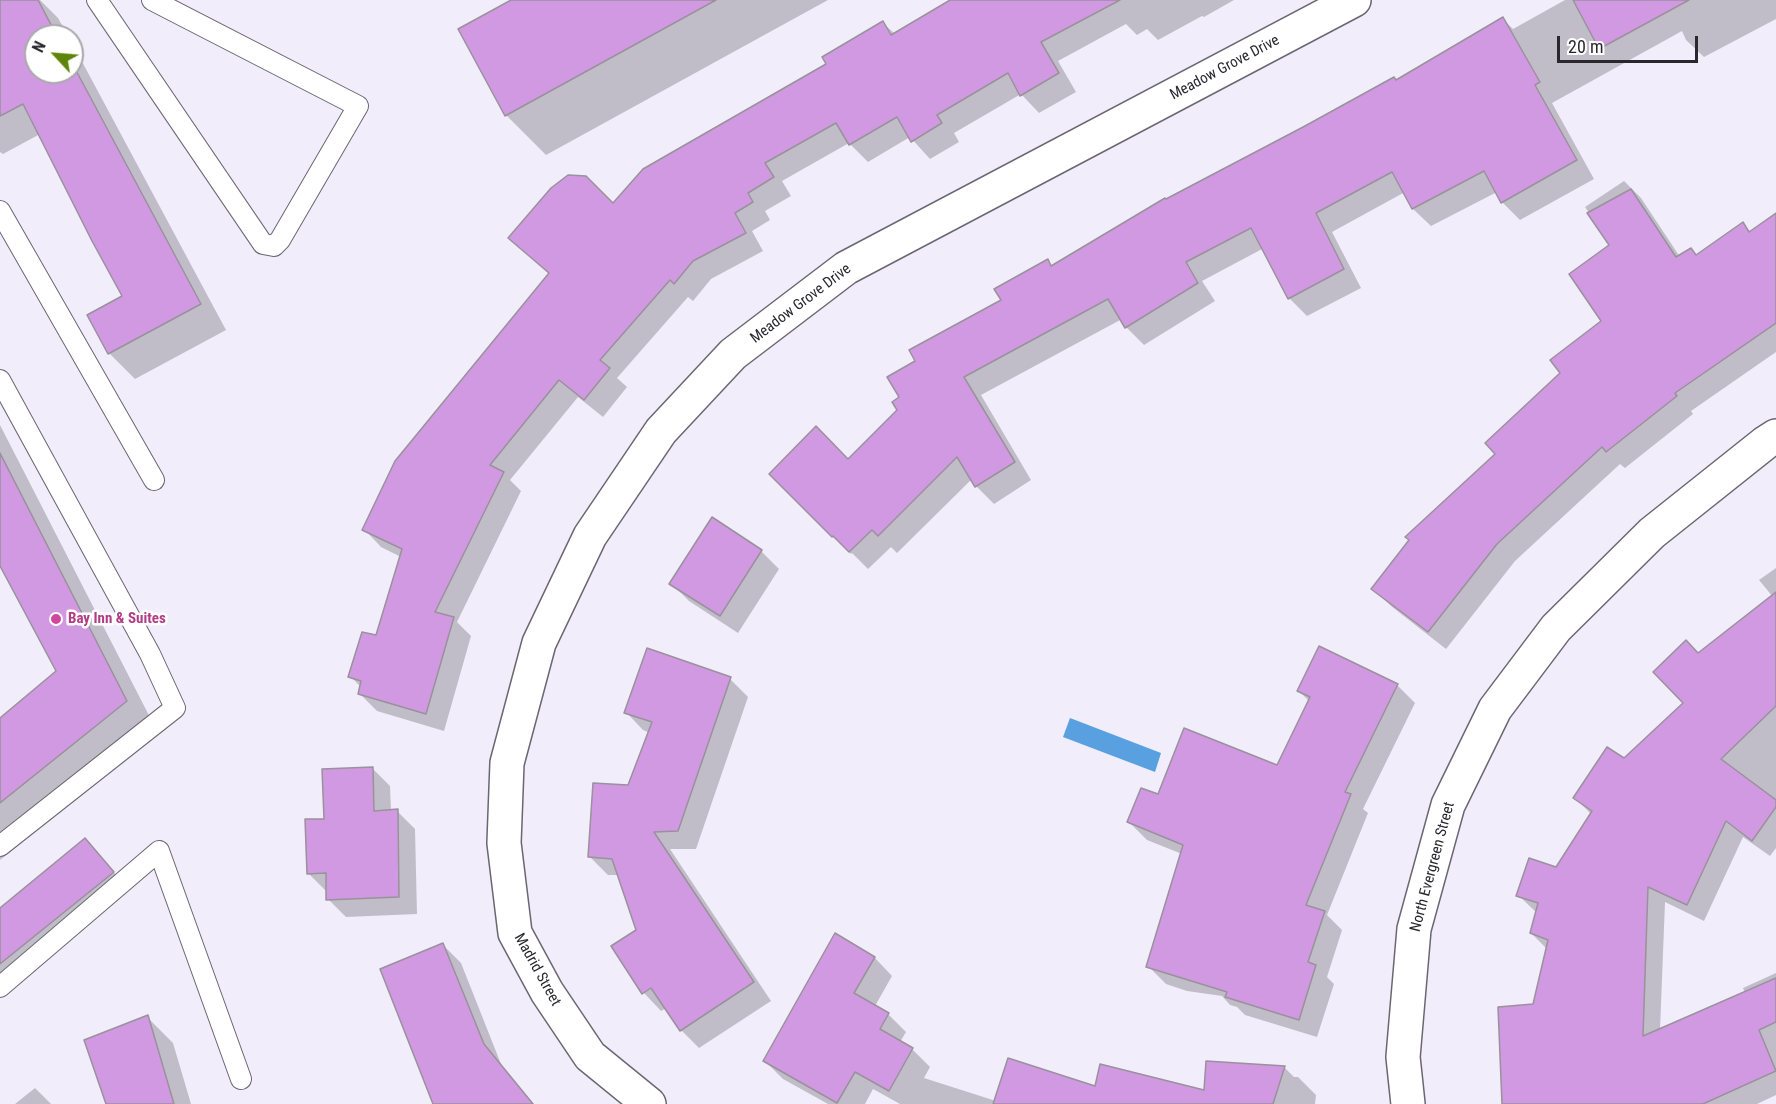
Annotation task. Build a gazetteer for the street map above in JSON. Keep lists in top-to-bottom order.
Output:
{
  "streets": {
    "street": ["Meadow Grove Drive", "North Evergreen Street", "Madrid Street"]
  },
  "crossings": [
    ["Meadow Grove Drive", "Madrid Street"]
  ],
  "places": ["Bay Inn & Suites"],
  "scale_bar": "20 m",
  "north": "top left"
}
